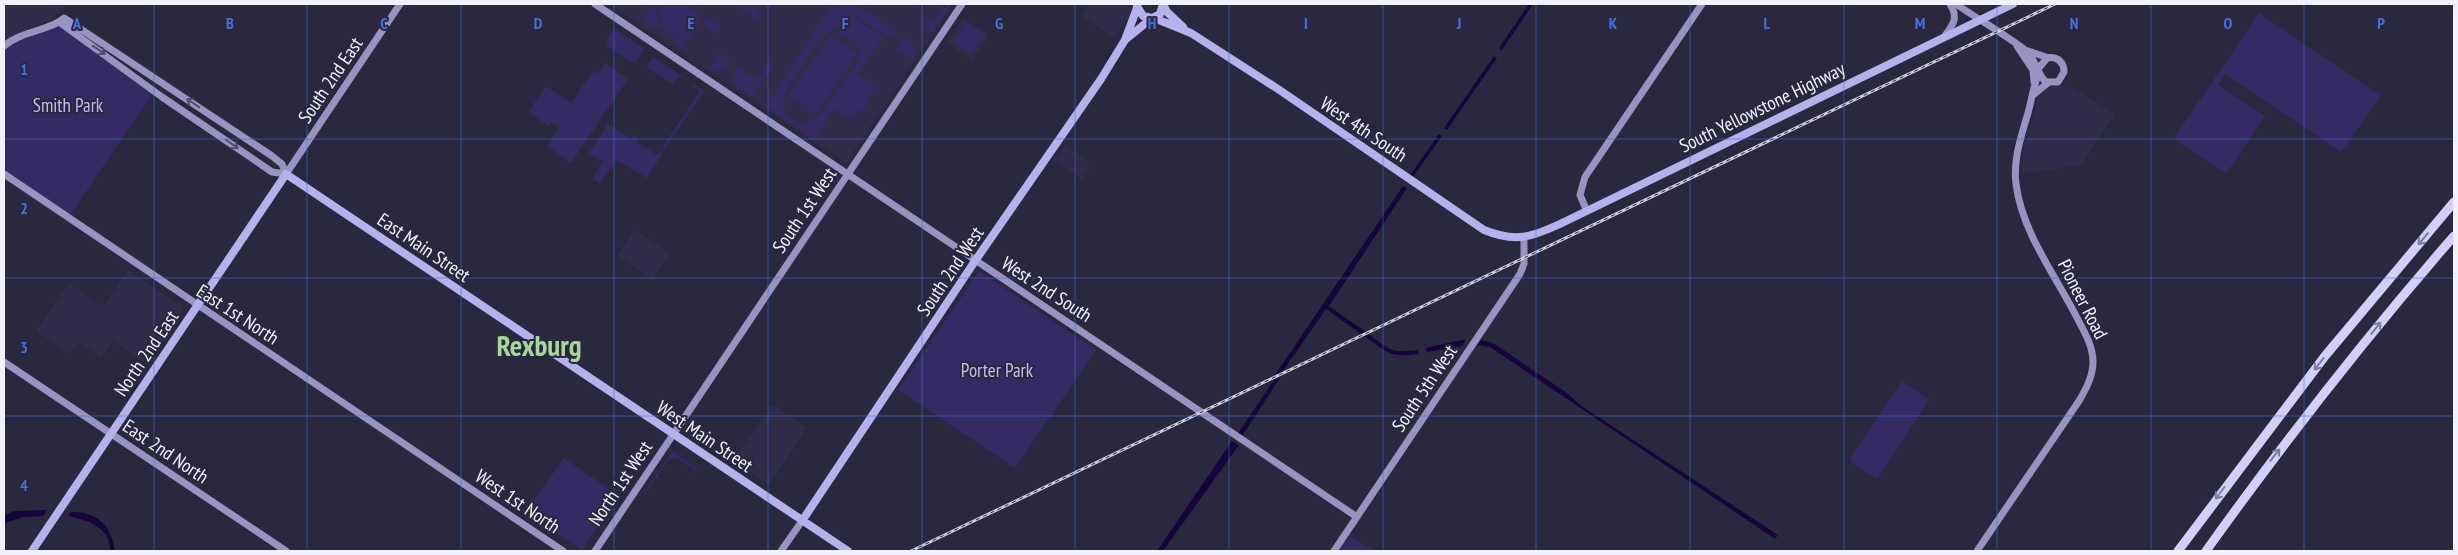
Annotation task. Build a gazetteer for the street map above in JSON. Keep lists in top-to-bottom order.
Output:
{
  "streets": {
    "main road": [
      "South Yellowstone Highway",
      "West 4th South",
      "East Main Street",
      "South 2nd West",
      "North 2nd East",
      "West Main Street"
    ],
    "street": [
      "South 2nd East",
      "South 1st West",
      "West 2nd South",
      "Pioneer Road",
      "East 1st North",
      "South 5th West",
      "East 2nd North",
      "North 1st West",
      "West 1st North"
    ]
  },
  "crossings": [
    ["South 2nd East", "East Main Street"],
    ["South 2nd East", "North 2nd East"],
    ["South Yellowstone Highway", "West 4th South"],
    ["South Yellowstone Highway", "South 5th West"],
    ["West 4th South", "South 2nd West"],
    ["West 4th South", "South 5th West"],
    ["South 1st West", "West 2nd South"],
    ["South 1st West", "West Main Street"],
    ["South 1st West", "North 1st West"],
    ["East Main Street", "North 2nd East"],
    ["East Main Street", "West Main Street"],
    ["South 2nd West", "West 2nd South"],
    ["South 2nd West", "West Main Street"],
    ["West 2nd South", "South 5th West"],
    ["East 1st North", "North 2nd East"],
    ["East 1st North", "West 1st North"],
    ["North 2nd East", "East 2nd North"],
    ["West Main Street", "North 1st West"]
  ],
  "districts": ["Rexburg"],
  "parks": ["Smith Park", "Porter Park"],
  "grid": {
    "columns": [
      "A",
      "B",
      "C",
      "D",
      "E",
      "F",
      "G",
      "H",
      "I",
      "J",
      "K",
      "L",
      "M",
      "N",
      "O",
      "P"
    ],
    "rows": [
      "1",
      "2",
      "3",
      "4"
    ]
  }
}
